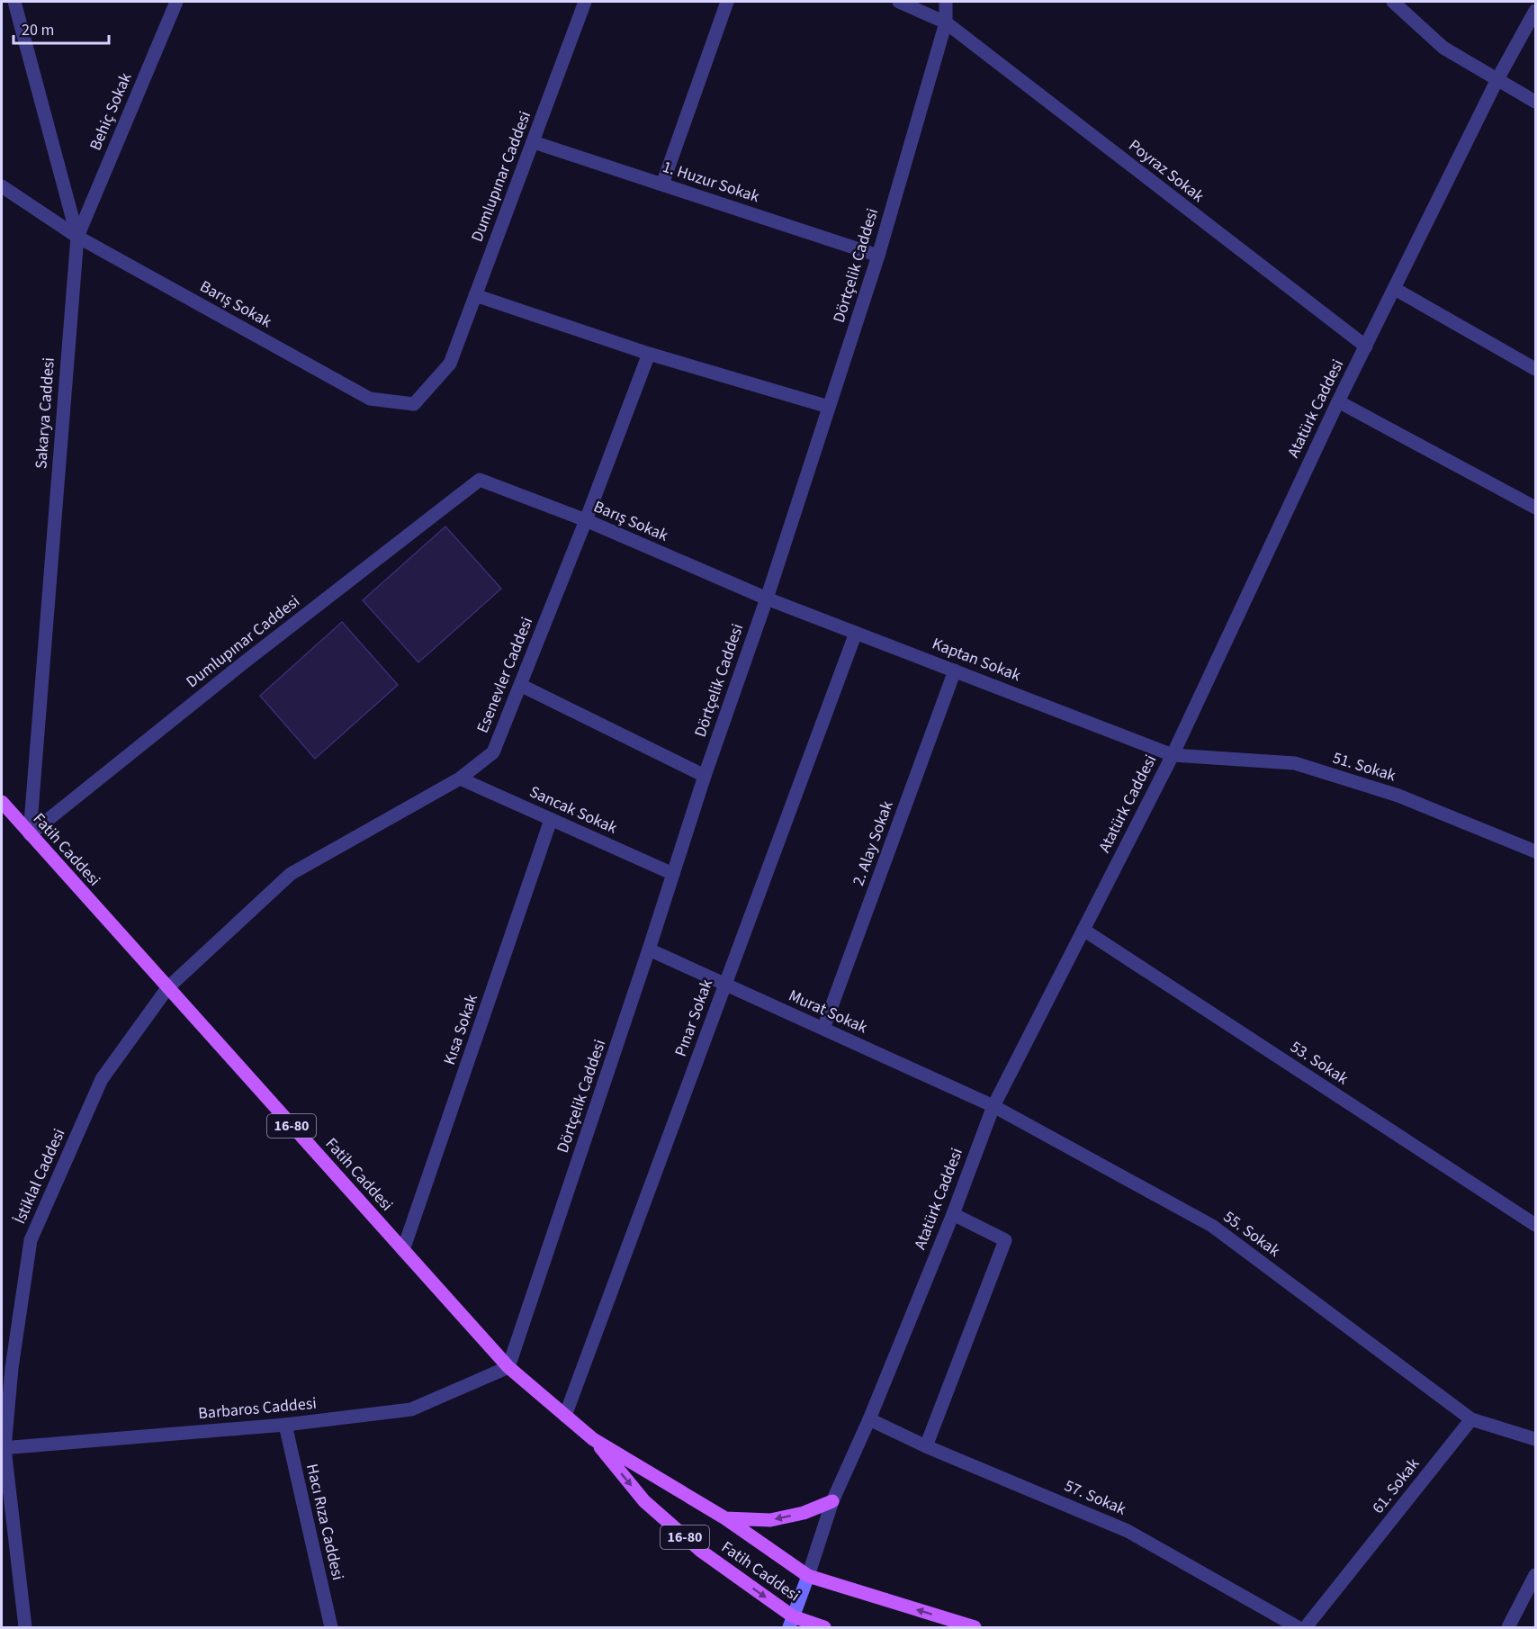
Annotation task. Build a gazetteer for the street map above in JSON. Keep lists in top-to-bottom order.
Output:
{
  "streets": {
    "main road": ["Atatürk Caddesi", "Fatih Caddesi", "16-80"],
    "street": [
      "Behiç Sokak",
      "Poyraz Sokak",
      "Dumlupınar Caddesi",
      "1. Huzur Sokak",
      "Dörtçelik Caddesi",
      "Barış Sokak",
      "Sakarya Caddesi",
      "Kaptan Sokak",
      "Esenevler Caddesi",
      "51. Sokak",
      "Sancak Sokak",
      "2. Alay Sokak",
      "Murat Sokak",
      "Pınar Sokak",
      "Kısa Sokak",
      "53. Sokak",
      "İstiklal Caddesi",
      "55. Sokak",
      "Barbaros Caddesi",
      "61. Sokak",
      "57. Sokak",
      "Hacı Rıza Caddesi"
    ]
  },
  "crossings": [
    ["Behiç Sokak", "Barış Sokak"],
    ["Behiç Sokak", "Sakarya Caddesi"],
    ["Poyraz Sokak", "Dörtçelik Caddesi"],
    ["Poyraz Sokak", "Atatürk Caddesi"],
    ["Dumlupınar Caddesi", "1. Huzur Sokak"],
    ["Dumlupınar Caddesi", "Barış Sokak"],
    ["Dumlupınar Caddesi", "Sakarya Caddesi"],
    ["Dumlupınar Caddesi", "Fatih Caddesi"],
    ["1. Huzur Sokak", "Dörtçelik Caddesi"],
    ["Dörtçelik Caddesi", "Barış Sokak"],
    ["Dörtçelik Caddesi", "Kaptan Sokak"],
    ["Dörtçelik Caddesi", "Sancak Sokak"],
    ["Dörtçelik Caddesi", "Fatih Caddesi"],
    ["Dörtçelik Caddesi", "Murat Sokak"],
    ["Dörtçelik Caddesi", "Barbaros Caddesi"],
    ["Barış Sokak", "Sakarya Caddesi"],
    ["Barış Sokak", "Kaptan Sokak"],
    ["Barış Sokak", "Esenevler Caddesi"],
    ["Atatürk Caddesi", "Kaptan Sokak"],
    ["Atatürk Caddesi", "51. Sokak"],
    ["Atatürk Caddesi", "Fatih Caddesi"],
    ["Atatürk Caddesi", "Murat Sokak"],
    ["Atatürk Caddesi", "53. Sokak"],
    ["Atatürk Caddesi", "16-80"],
    ["Atatürk Caddesi", "55. Sokak"],
    ["Atatürk Caddesi", "57. Sokak"],
    ["Sakarya Caddesi", "Fatih Caddesi"],
    ["Kaptan Sokak", "51. Sokak"],
    ["Kaptan Sokak", "2. Alay Sokak"],
    ["Kaptan Sokak", "Pınar Sokak"],
    ["Esenevler Caddesi", "Sancak Sokak"],
    ["Esenevler Caddesi", "Fatih Caddesi"],
    ["Esenevler Caddesi", "İstiklal Caddesi"],
    ["Sancak Sokak", "Kısa Sokak"],
    ["2. Alay Sokak", "Murat Sokak"],
    ["Fatih Caddesi", "Pınar Sokak"],
    ["Fatih Caddesi", "Kısa Sokak"],
    ["Fatih Caddesi", "16-80"],
    ["Fatih Caddesi", "İstiklal Caddesi"],
    ["Fatih Caddesi", "Barbaros Caddesi"],
    ["Murat Sokak", "Pınar Sokak"],
    ["Murat Sokak", "55. Sokak"],
    ["İstiklal Caddesi", "Barbaros Caddesi"],
    ["55. Sokak", "61. Sokak"],
    ["Barbaros Caddesi", "Hacı Rıza Caddesi"]
  ],
  "scale_bar": "20 m"
}
